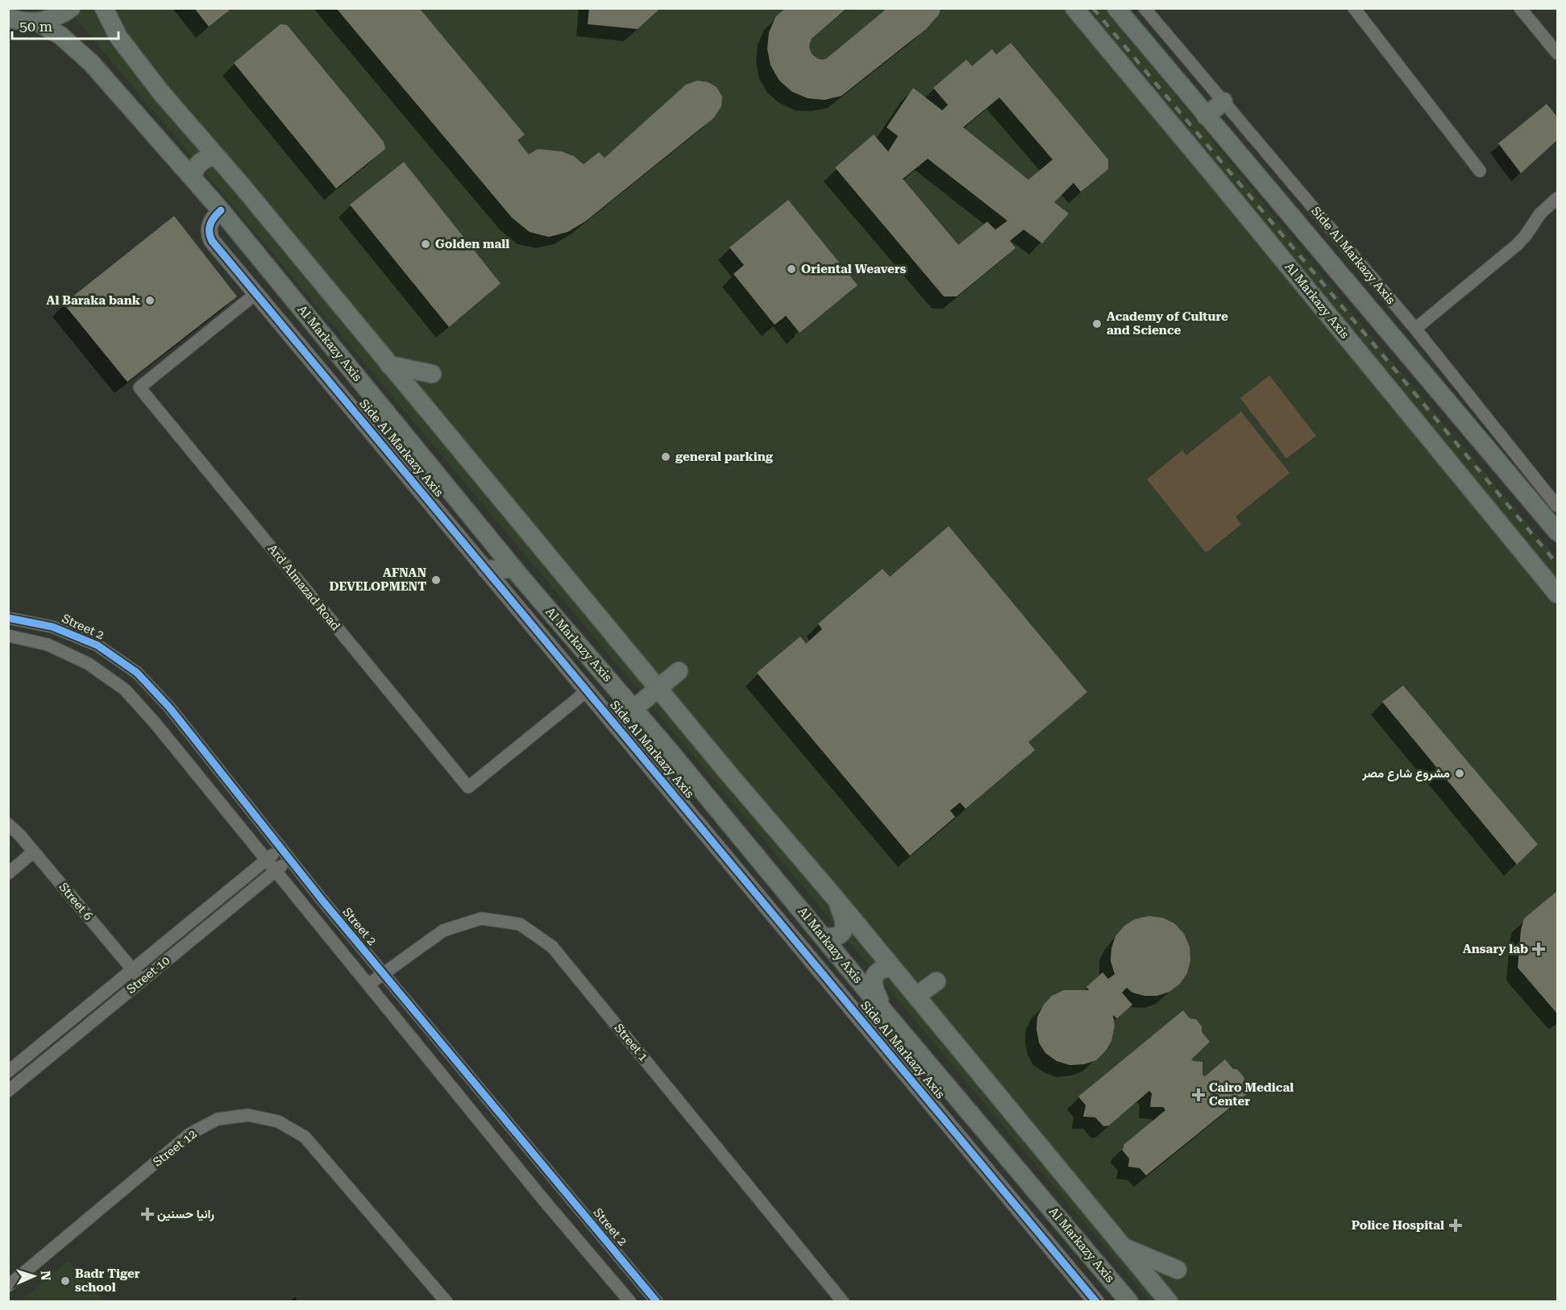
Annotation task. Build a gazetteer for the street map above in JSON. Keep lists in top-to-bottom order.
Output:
{
  "streets": {
    "main road": ["Al Markazy Axis"],
    "street": [
      "Side Al Markazy Axis",
      "Ard Almazad Road",
      "Street 2",
      "Street 6",
      "Street 10",
      "Street 1",
      "Street 12"
    ]
  },
  "crossings": [
    ["Side Al Markazy Axis", "Al Markazy Axis"],
    ["Side Al Markazy Axis", "Ard Almazad Road"],
    ["Street 2", "Street 10"],
    ["Street 2", "Street 1"],
    ["Street 6", "Street 10"]
  ],
  "places": {
    "other": [
      "Golden mall",
      "Oriental Weavers",
      "Al Baraka bank",
      "Academy of Culture and Science",
      "general parking",
      "AFNAN DEVELOPMENT",
      "مشروع شارع مصر",
      "Badr Tiger school"
    ],
    "health": [
      "Ansary lab",
      "Cairo Medical Center",
      "رانيا حسنين",
      "Police Hospital"
    ]
  },
  "scale_bar": "50 m",
  "north": "right"
}
